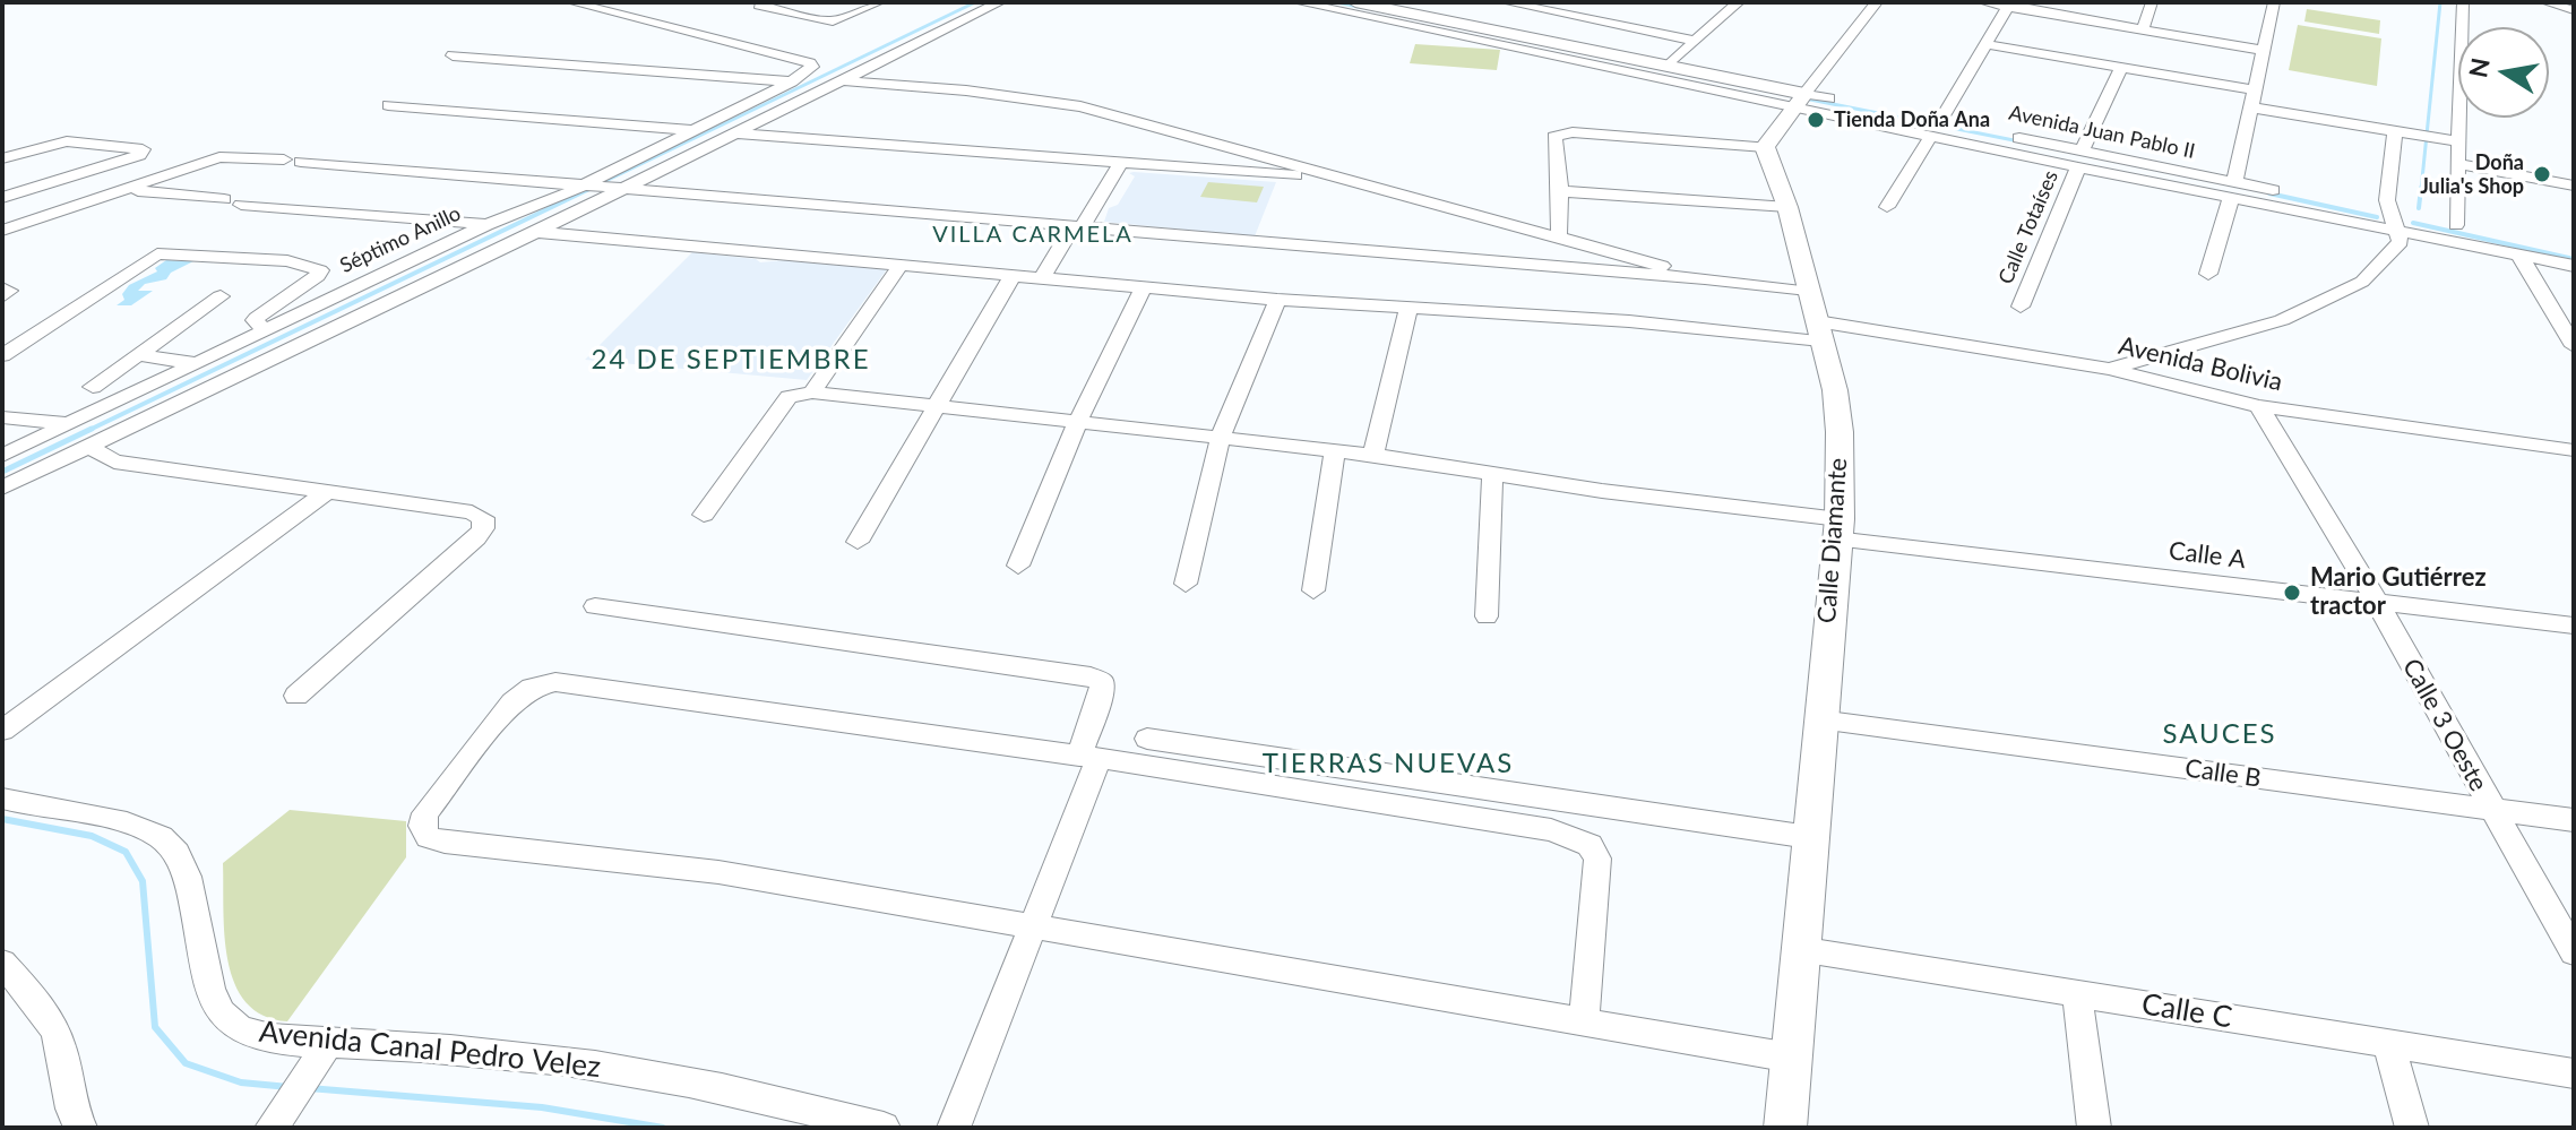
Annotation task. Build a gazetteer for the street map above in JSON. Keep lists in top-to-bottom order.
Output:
{
  "streets": {
    "main road": ["Calle Diamante"],
    "street": [
      "Calle Totaíses",
      "Séptimo Anillo",
      "Avenida Bolivia",
      "Calle A",
      "Calle 3 Oeste",
      "Calle B",
      "Calle C",
      "Avenida Canal Pedro Velez"
    ]
  },
  "crossings": [
    ["Séptimo Anillo", "Avenida Bolivia"],
    ["Avenida Bolivia", "Calle Diamante"],
    ["Avenida Bolivia", "Calle 3 Oeste"],
    ["Calle Diamante", "Calle A"],
    ["Calle Diamante", "Calle B"],
    ["Calle Diamante", "Calle C"],
    ["Calle A", "Calle 3 Oeste"],
    ["Calle 3 Oeste", "Calle B"]
  ],
  "districts": [
    "VILLA CARMELA",
    "24 DE SEPTIEMBRE",
    "SAUCES",
    "TIERRAS NUEVAS"
  ],
  "places": ["Tienda Doña Ana", "Doña Julia's Shop", "Mario Gutiérrez tractor"],
  "north": "left"
}
